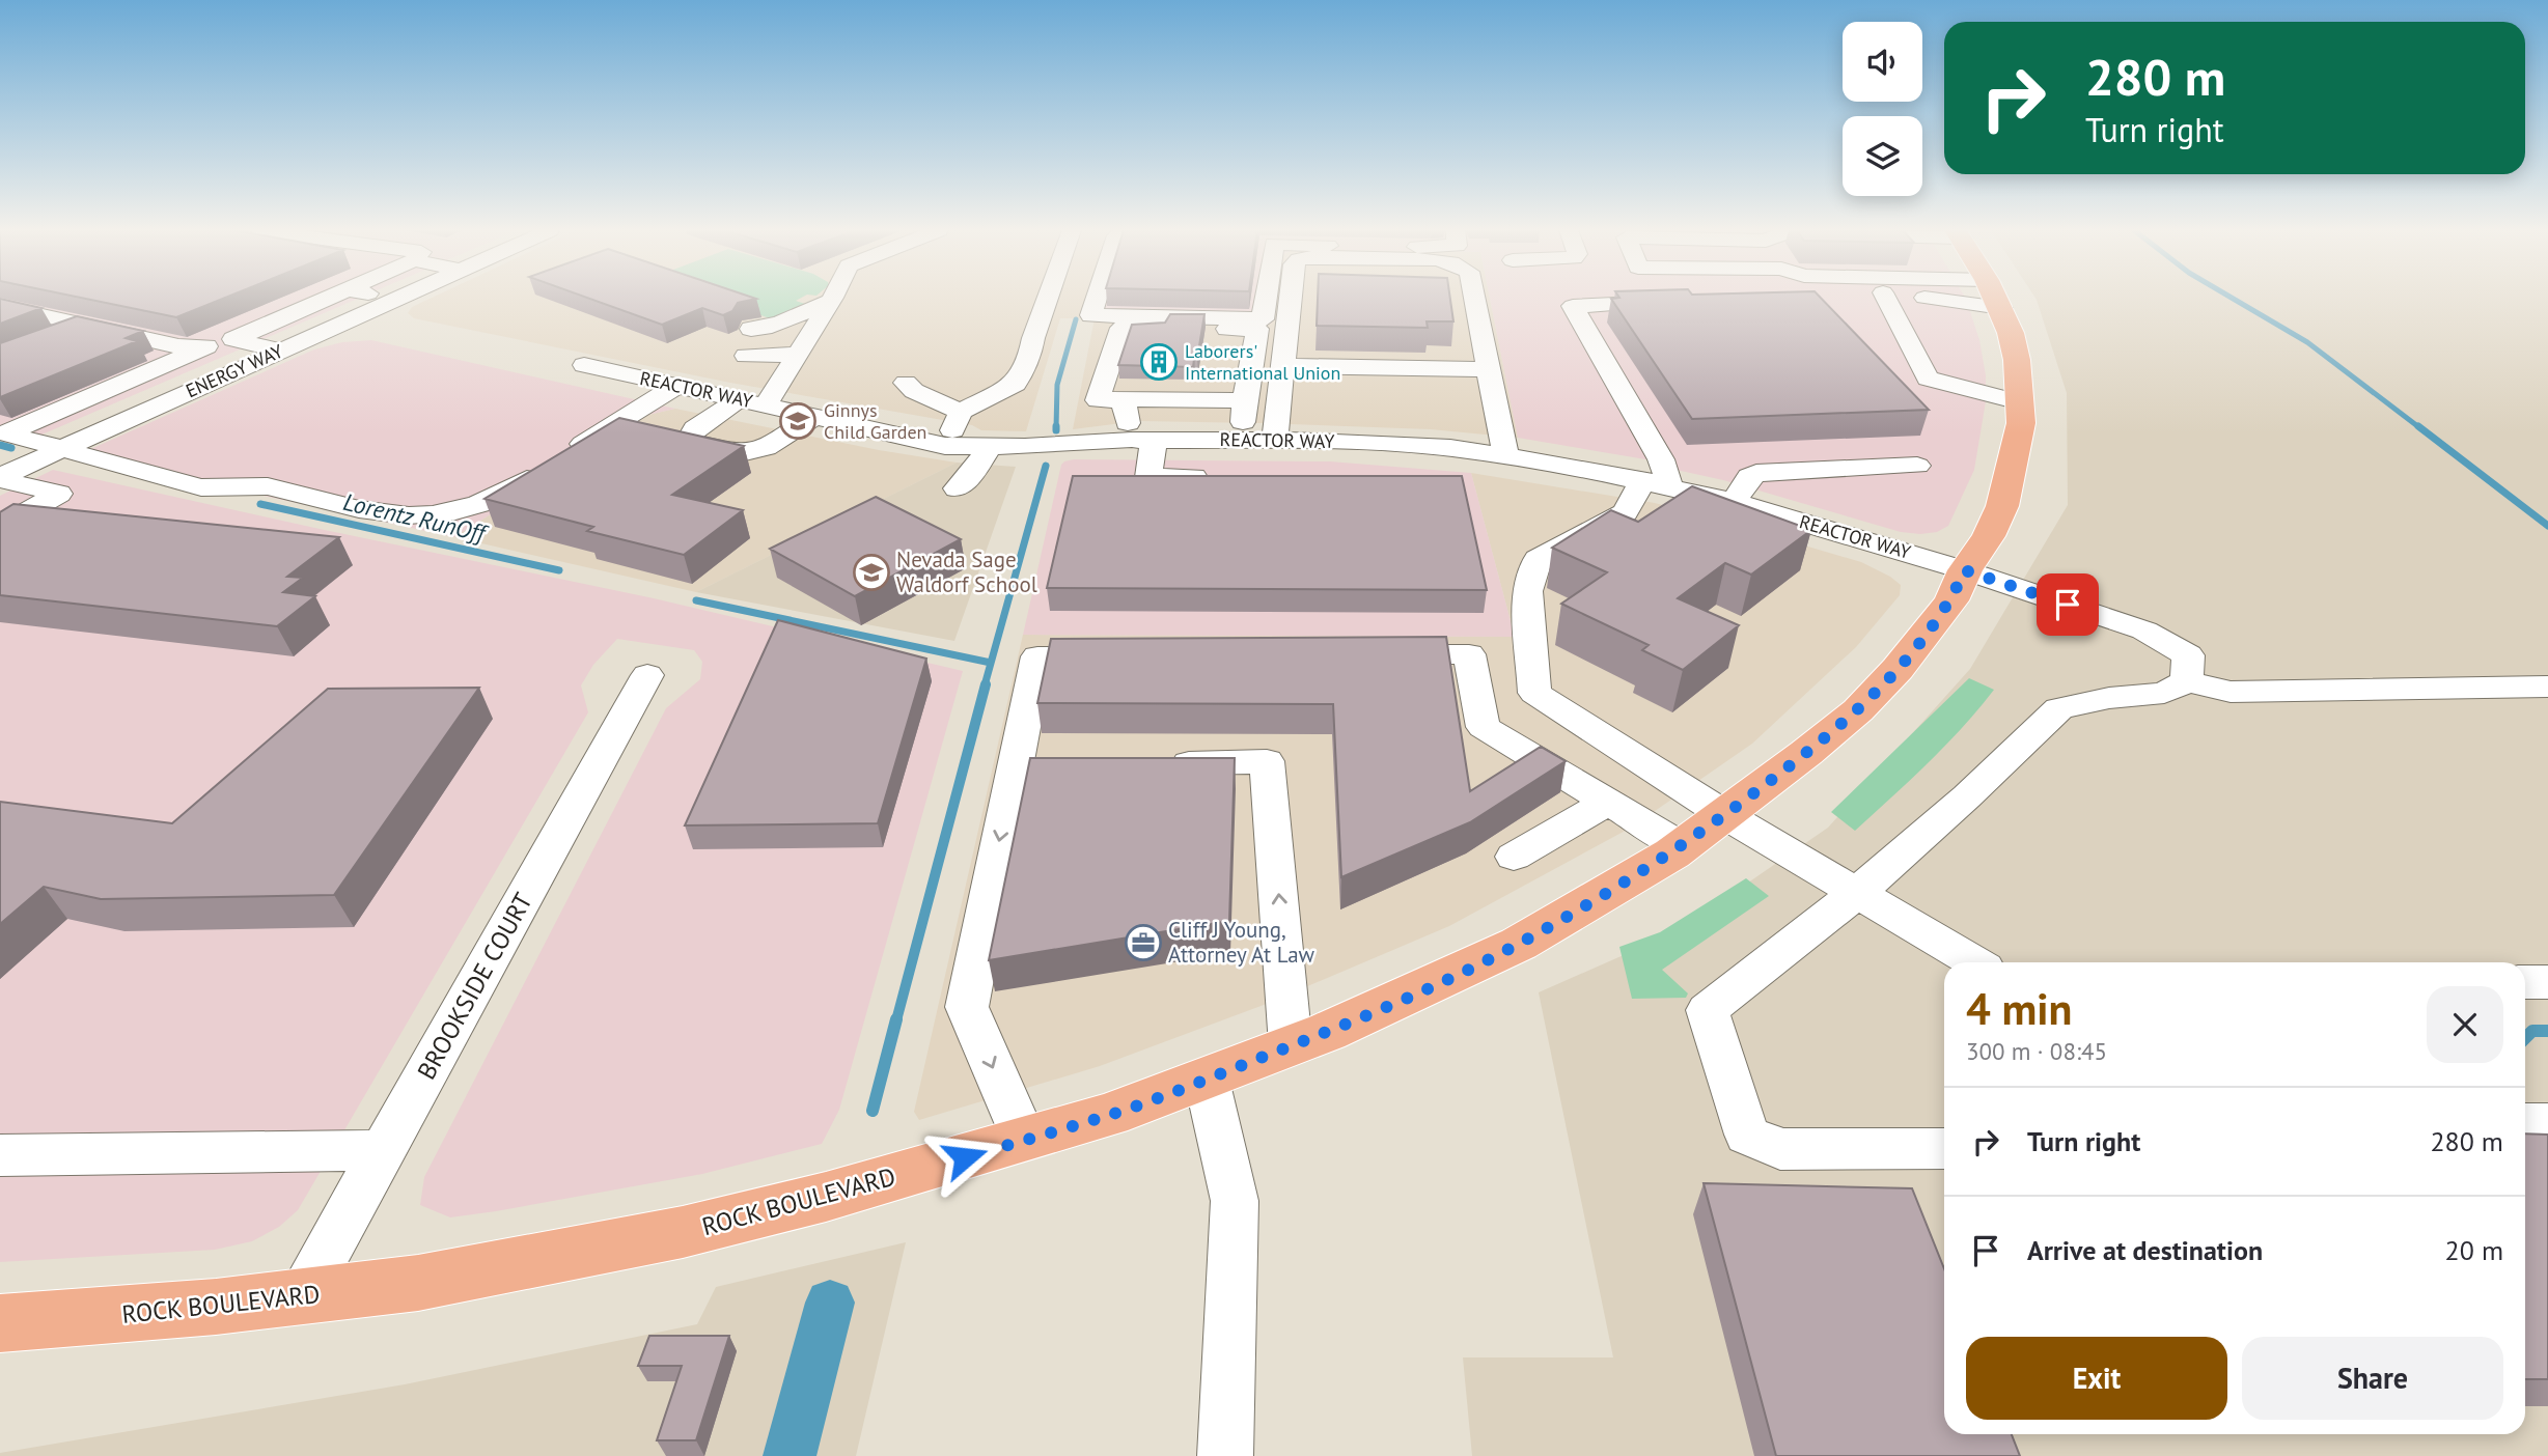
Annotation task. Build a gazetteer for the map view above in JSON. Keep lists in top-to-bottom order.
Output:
{
  "streets": {
    "main road": ["ROCK BOULEVARD"],
    "street": ["ENERGY WAY", "REACTOR WAY", "BROOKSIDE COURT"]
  },
  "crossings": [
    ["REACTOR WAY", "ROCK BOULEVARD"],
    ["BROOKSIDE COURT", "ROCK BOULEVARD"]
  ],
  "water": ["Lorentz RunOff"],
  "places": {
    "building": ["Laborers' International Union"],
    "school or university": ["Ginnys Child Garden", "Nevada Sage Waldorf School"],
    "office": ["Cliff J Young, Attorney At Law"]
  },
  "page": {
    "turn": ["280 m", "Turn right"],
    "heading": ["4 min", "300 m · 08:45"],
    "list": [
      {
        "name": "Turn right",
        "value": "280 m"
      },
      {
        "name": "Arrive at destination",
        "value": "20 m"
      }
    ],
    "buttons": ["Exit", "Share"]
  }
}
